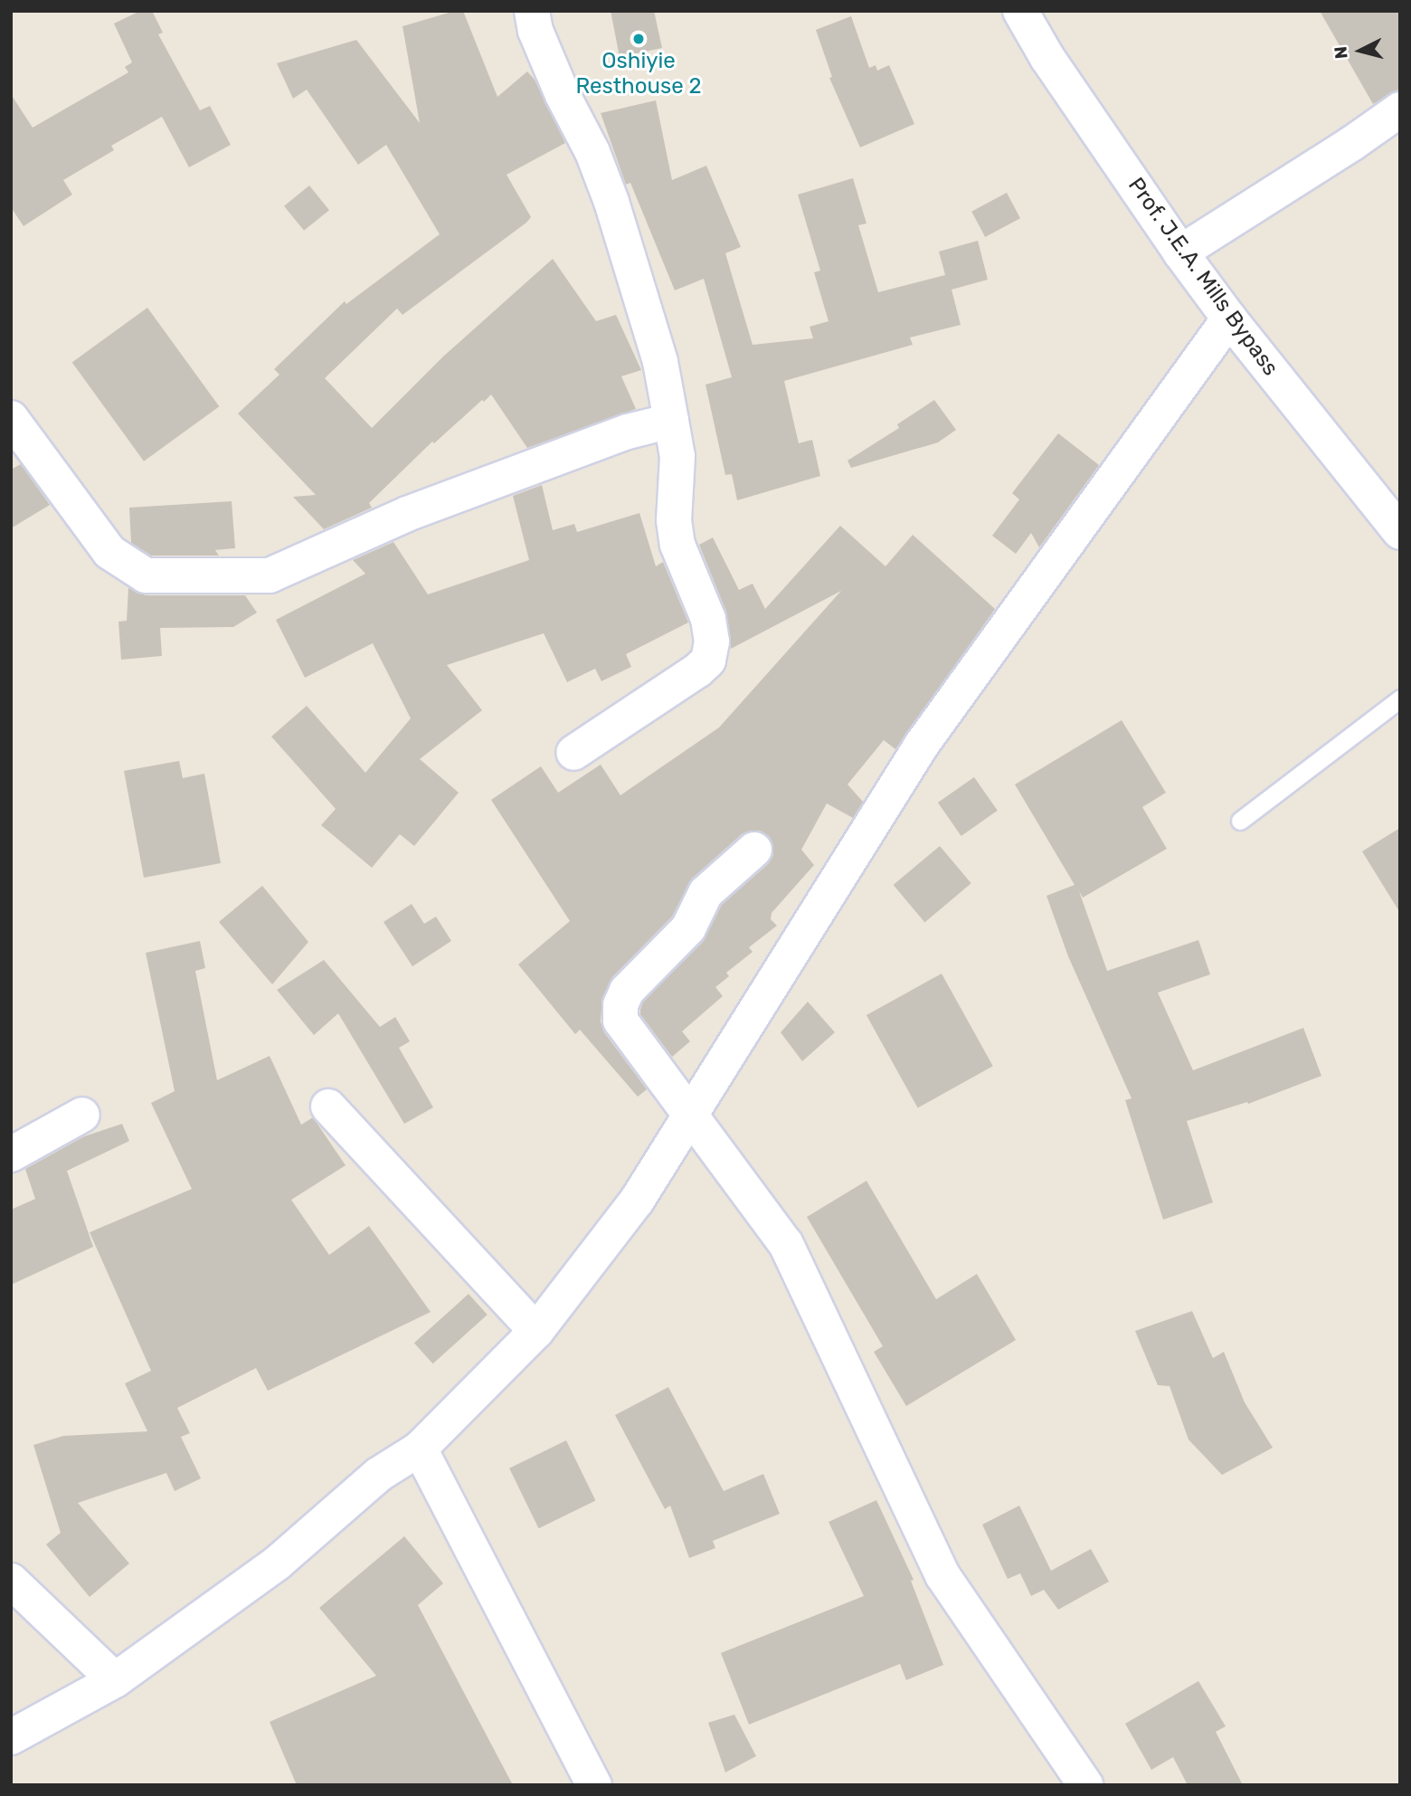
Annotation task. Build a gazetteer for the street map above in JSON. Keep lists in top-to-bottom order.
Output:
{
  "streets": {
    "street": ["Prof. J.E.A. Mills Bypass"]
  },
  "places": ["Oshiyie Resthouse 2"],
  "north": "left"
}
